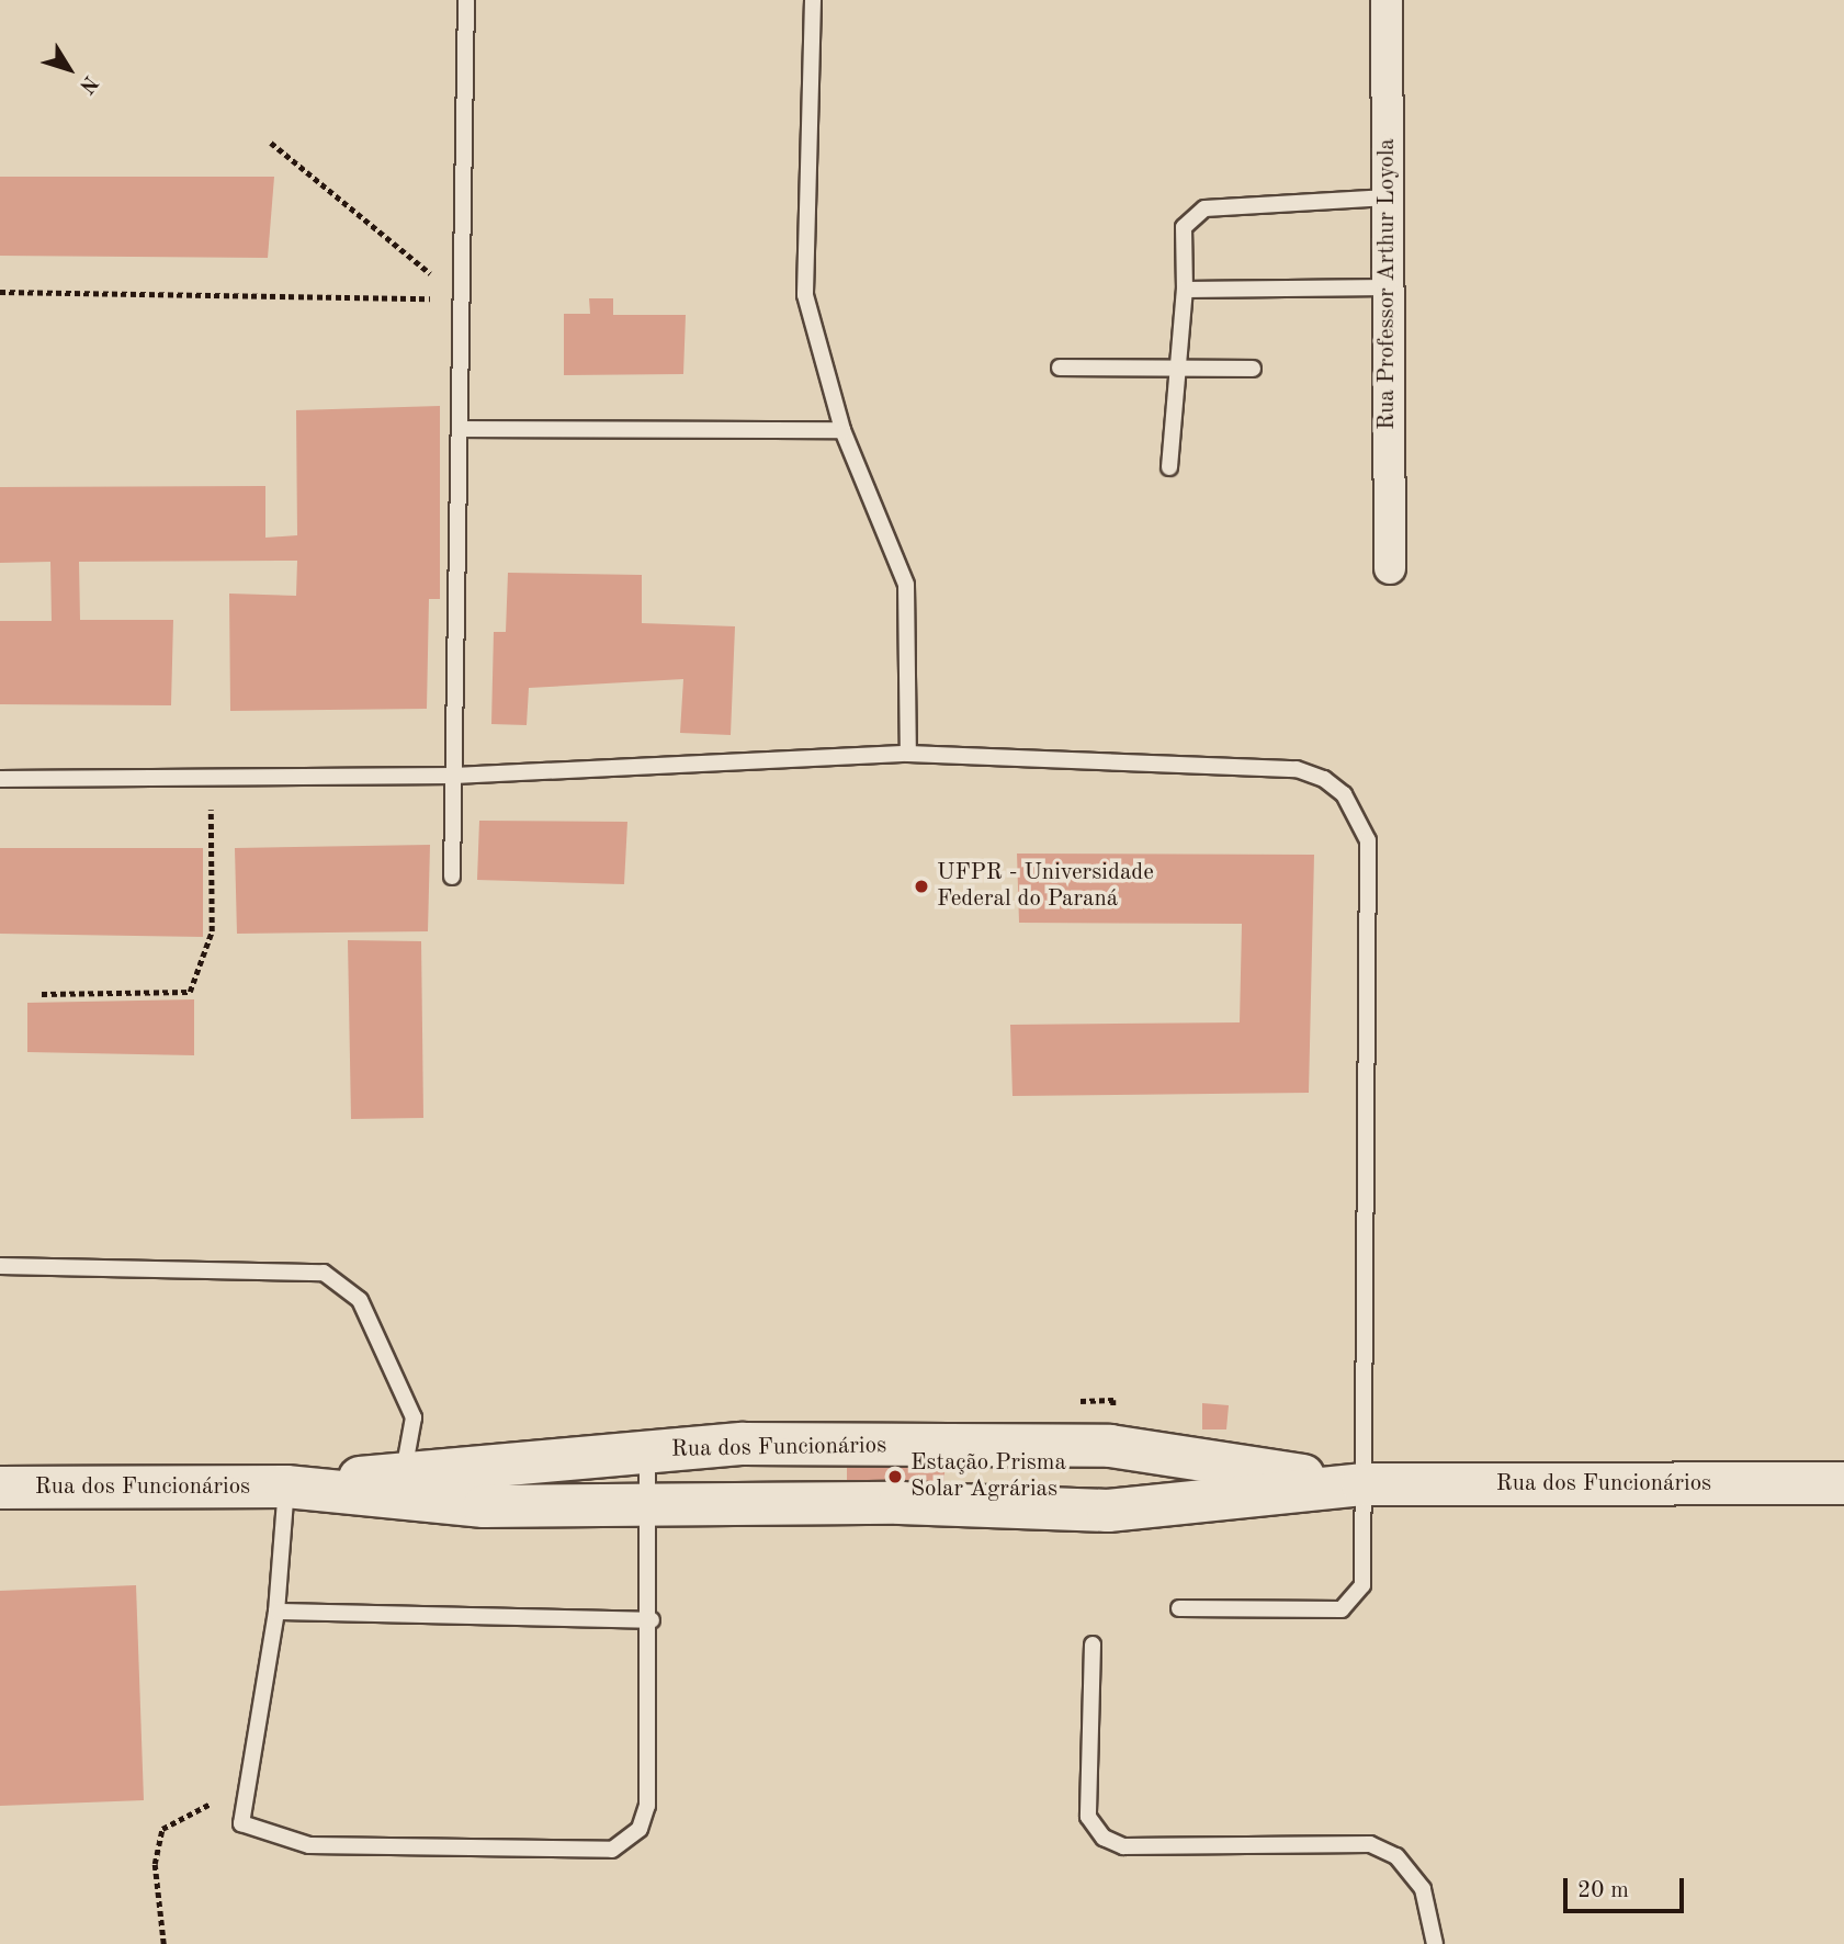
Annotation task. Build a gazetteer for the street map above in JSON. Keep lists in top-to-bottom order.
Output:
{
  "streets": {
    "street": ["Rua Professor Arthur Loyola", "Rua dos Funcionários"]
  },
  "places": ["UFPR - Universidade Federal do Paraná", "Estação Prisma Solar Agrárias"],
  "scale_bar": "20 m",
  "north": "bottom right"
}
